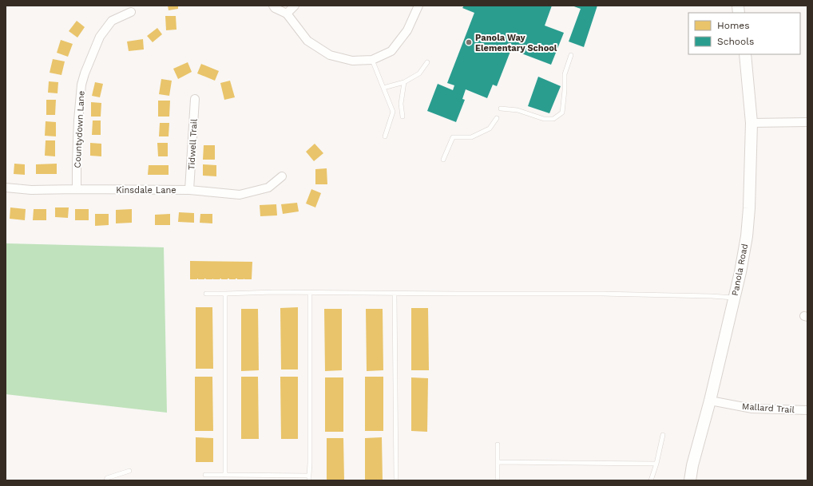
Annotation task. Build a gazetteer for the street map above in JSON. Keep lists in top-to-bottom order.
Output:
{
  "streets": {
    "main road": ["Panola Road"],
    "street": [
      "Countydown Lane",
      "Tidwell Trail",
      "Kinsdale Lane",
      "Mallard Trail"
    ]
  },
  "crossings": [
    ["Countydown Lane", "Kinsdale Lane"],
    ["Tidwell Trail", "Kinsdale Lane"],
    ["Panola Road", "Mallard Trail"]
  ],
  "places": ["Panola Way Elementary School"],
  "legend": ["Homes", "Schools"]
}
